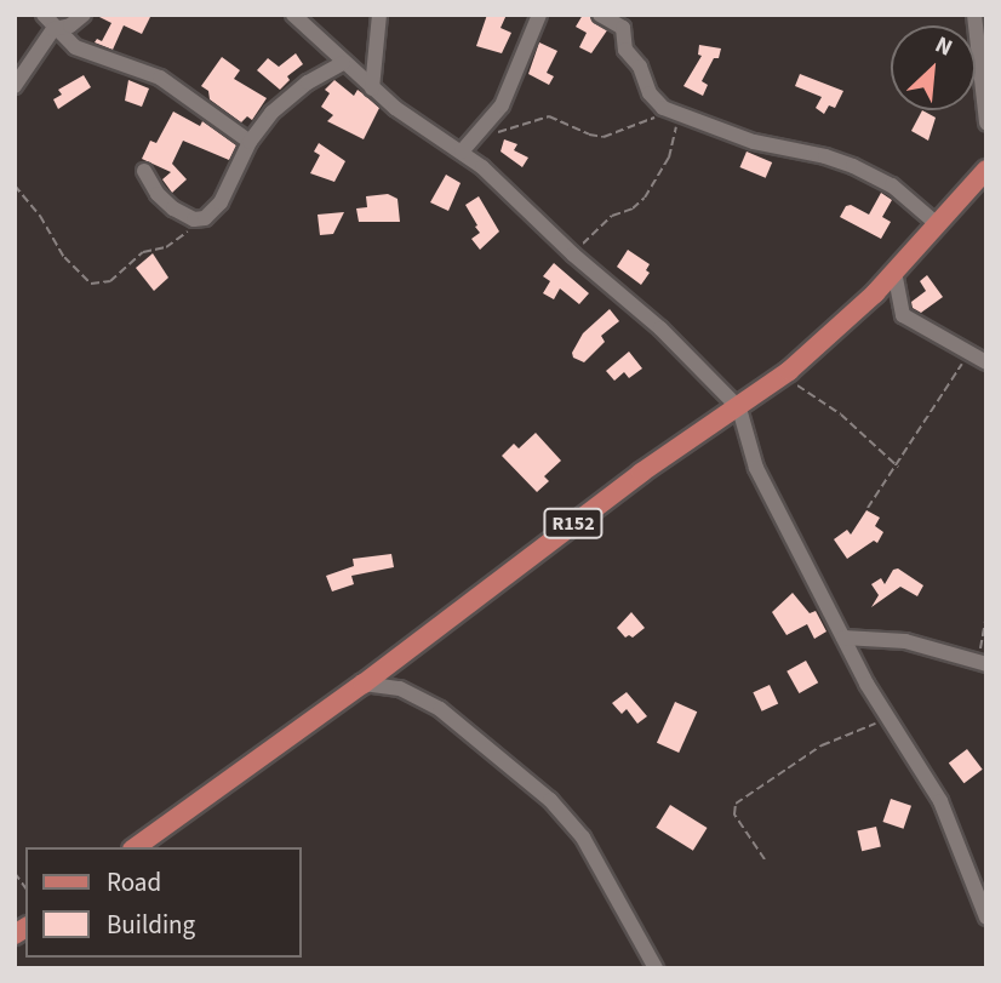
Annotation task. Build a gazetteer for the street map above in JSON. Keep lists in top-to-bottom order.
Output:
{
  "streets": {
    "main road": ["R152"]
  },
  "legend": ["Road", "Building"],
  "north": "top right"
}
